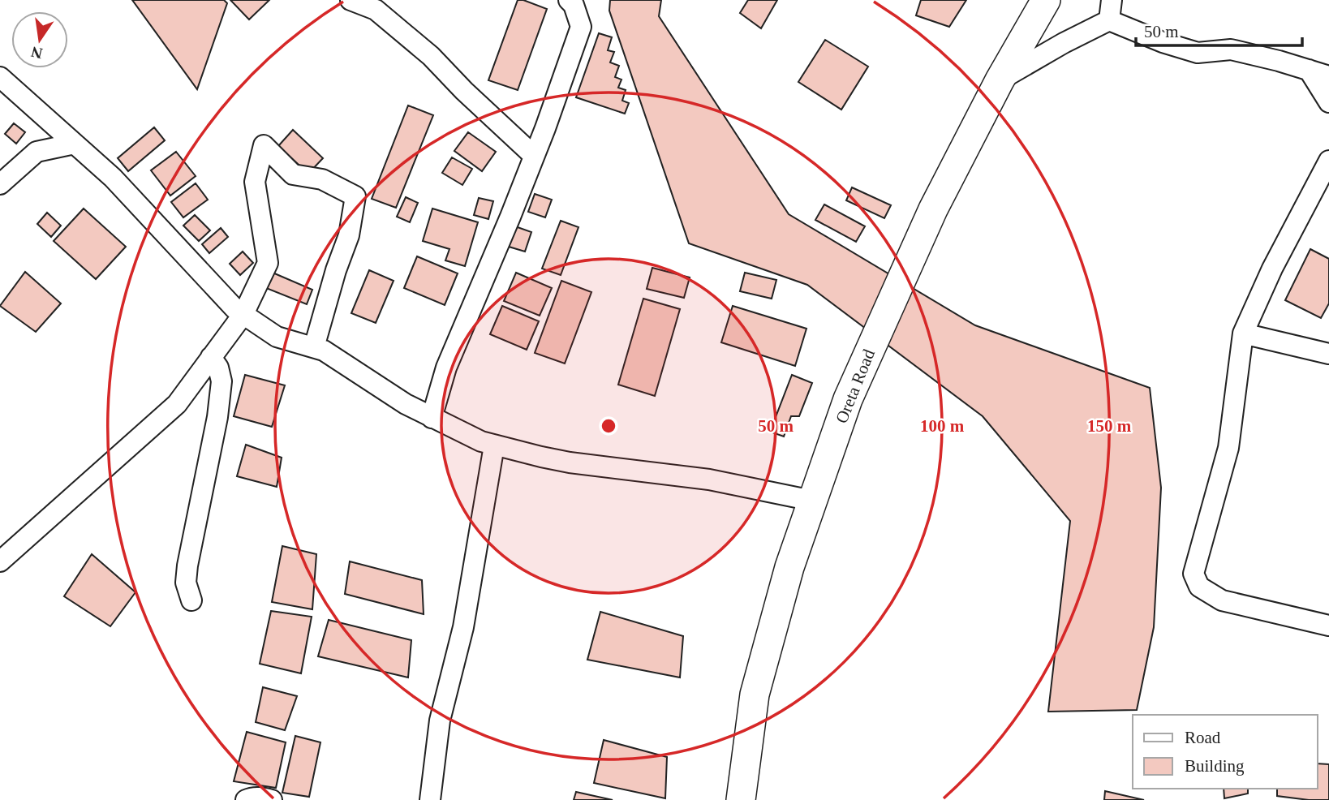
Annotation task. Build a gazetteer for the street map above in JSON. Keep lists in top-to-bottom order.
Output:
{
  "streets": {
    "street": ["Oreta Road"]
  },
  "legend": ["Road", "Building"],
  "scale_bar": "50 m",
  "north": "bottom",
  "rings": ["50 m", "100 m", "150 m"]
}
